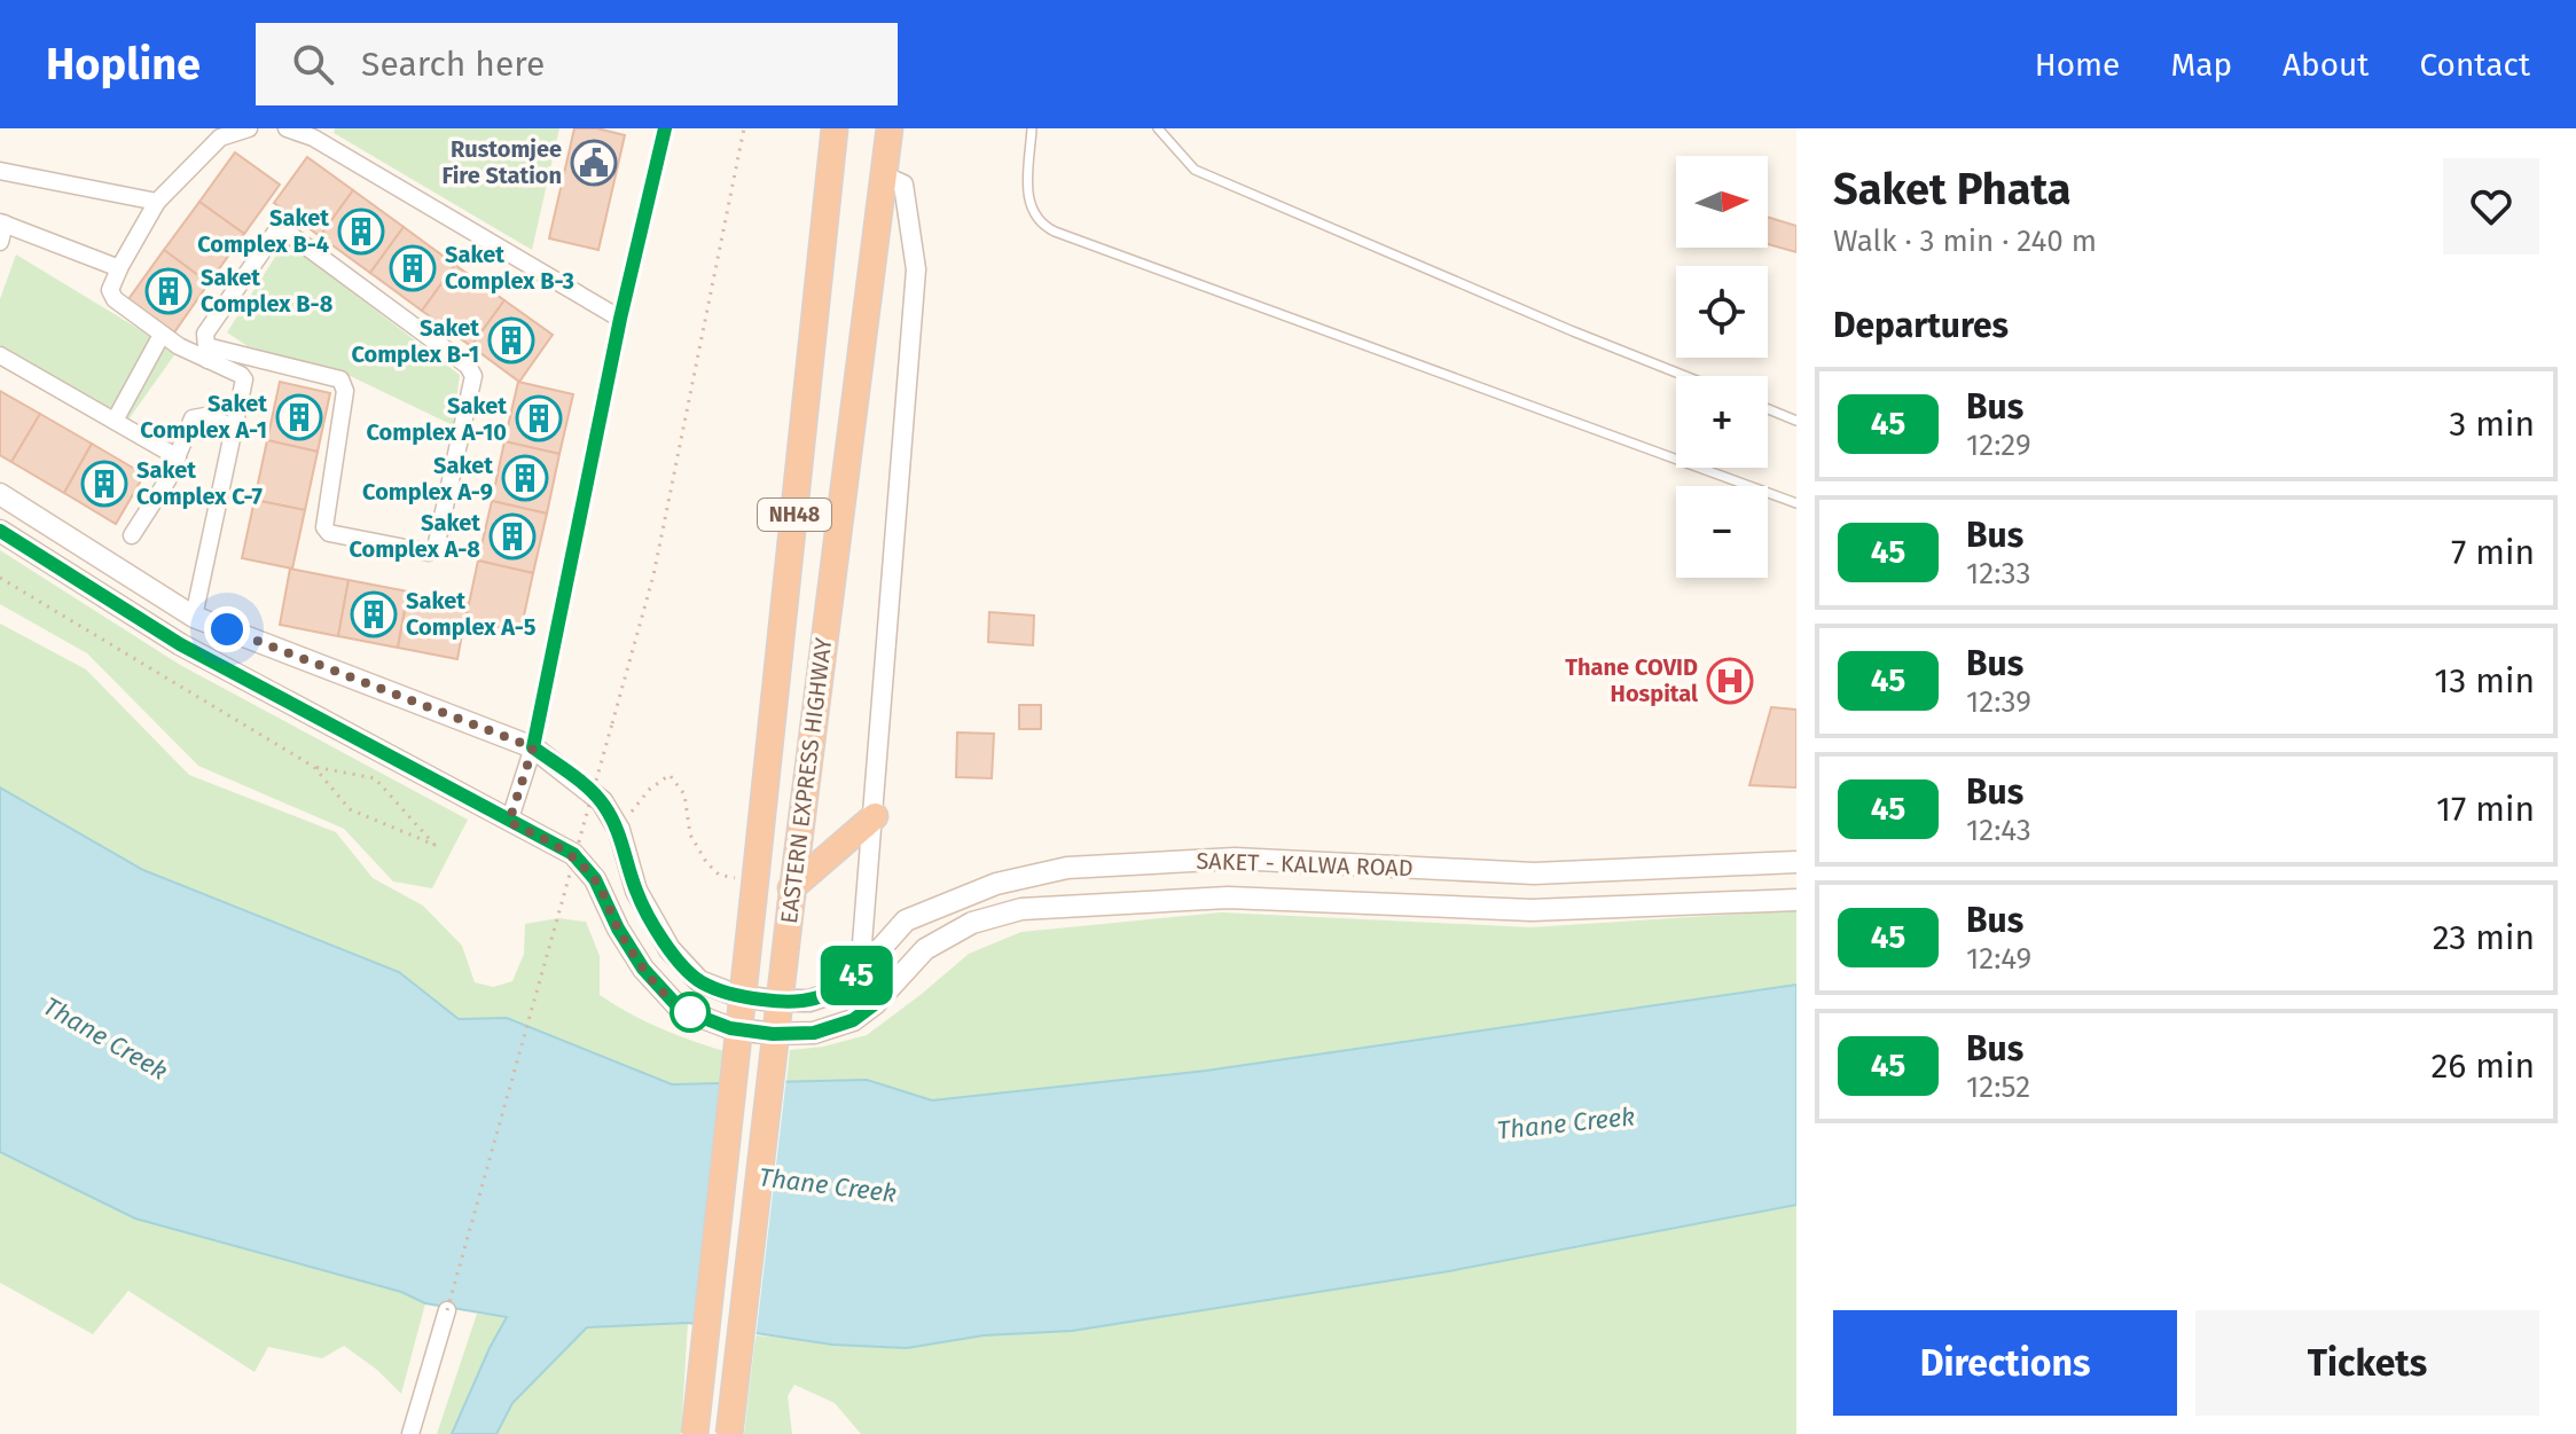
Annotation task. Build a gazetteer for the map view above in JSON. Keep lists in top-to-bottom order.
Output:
{
  "streets": {
    "highway": ["NH48", "EASTERN EXPRESS HIGHWAY"],
    "main road": ["SAKET - KALWA ROAD"]
  },
  "water": ["Thane Creek"],
  "places": {
    "public building": ["Rustomjee Fire Station"],
    "building": [
      "Saket Complex B-4",
      "Saket Complex B-3",
      "Saket Complex B-8",
      "Saket Complex B-1",
      "Saket Complex A-1",
      "Saket Complex A-10",
      "Saket Complex A-9",
      "Saket Complex C-7",
      "Saket Complex A-8",
      "Saket Complex A-5"
    ],
    "hospital": ["Thane COVID Hospital"]
  },
  "lines": ["bus line 45"],
  "north": "right",
  "page": {
    "header": "Hopline",
    "search": "Search here",
    "nav": [
      "Home",
      "Map",
      "About",
      "Contact"
    ],
    "on_map": "45",
    "heading": [
      ["Saket Phata", "Walk · 3 min · 240 m"],
      "Departures"
    ],
    "map_buttons": ["+", "−"],
    "list": [
      {
        "mark": "45",
        "name": "Bus",
        "note": "12:29",
        "value": "3 min"
      },
      {
        "mark": "45",
        "name": "Bus",
        "note": "12:33",
        "value": "7 min"
      },
      {
        "mark": "45",
        "name": "Bus",
        "note": "12:39",
        "value": "13 min"
      },
      {
        "mark": "45",
        "name": "Bus",
        "note": "12:43",
        "value": "17 min"
      },
      {
        "mark": "45",
        "name": "Bus",
        "note": "12:49",
        "value": "23 min"
      },
      {
        "mark": "45",
        "name": "Bus",
        "note": "12:52",
        "value": "26 min"
      }
    ],
    "buttons": ["Directions", "Tickets"]
  }
}
